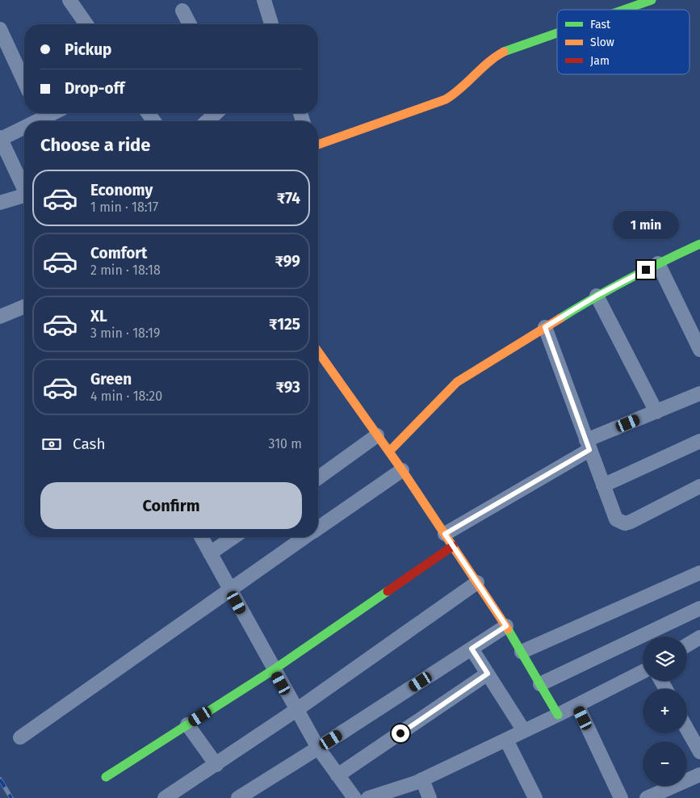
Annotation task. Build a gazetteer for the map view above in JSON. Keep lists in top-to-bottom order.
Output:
{
  "legend": ["Fast", "Slow", "Jam"],
  "page": {
    "banner": ["Pickup", "Drop-off"],
    "heading": "Choose a ride",
    "list": [
      {
        "name": "Economy",
        "note": "1 min · 18:17",
        "value": "₹74"
      },
      {
        "name": "Comfort",
        "note": "2 min · 18:18",
        "value": "₹99"
      },
      {
        "name": "XL",
        "note": "3 min · 18:19",
        "value": "₹125"
      },
      {
        "name": "Green",
        "note": "4 min · 18:20",
        "value": "₹93"
      }
    ],
    "bubble": "1 min",
    "pay": ["Cash", "310 m"],
    "buttons": "Confirm",
    "map_buttons": ["+", "−"]
  }
}
